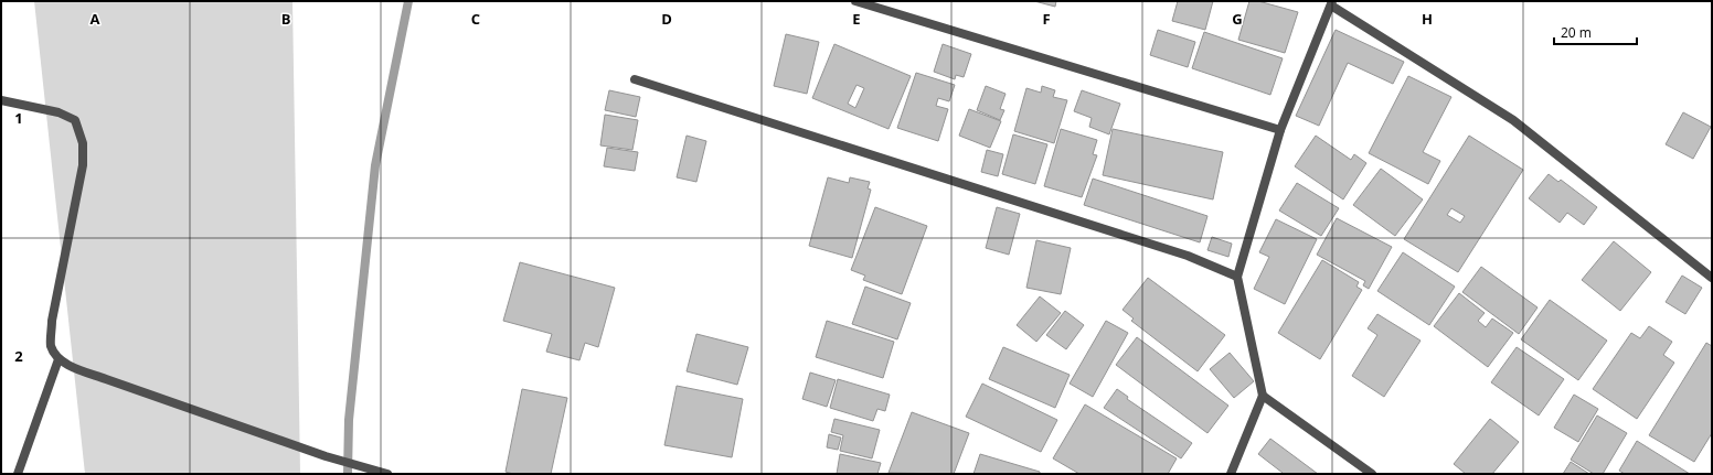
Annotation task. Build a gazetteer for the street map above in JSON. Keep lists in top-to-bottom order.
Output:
{
  "scale_bar": "20 m",
  "grid": {
    "columns": [
      "A",
      "B",
      "C",
      "D",
      "E",
      "F",
      "G",
      "H"
    ],
    "rows": ["1", "2"]
  }
}
